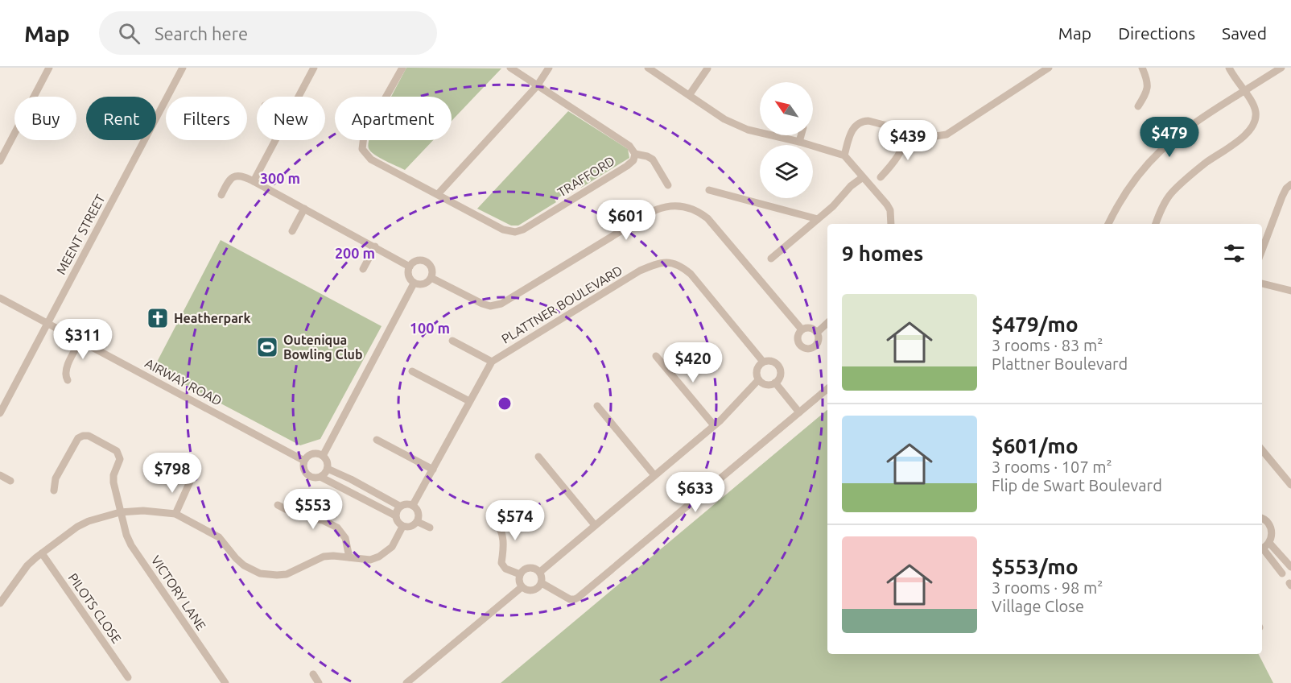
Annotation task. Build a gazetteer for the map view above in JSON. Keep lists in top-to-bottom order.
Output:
{
  "streets": {
    "street": [
      "TRAFFORD",
      "MEENT STREET",
      "PLATTNER BOULEVARD",
      "AIRWAY ROAD",
      "VICTORY LANE",
      "PILOTS CLOSE"
    ]
  },
  "crossings": [
    ["MEENT STREET", "AIRWAY ROAD"]
  ],
  "places": {
    "church": ["Heatherpark"],
    "sports": ["Outeniqua Bowling Club"]
  },
  "north": "top left",
  "page": {
    "header": "Map",
    "search": "Search here",
    "nav": ["Map", "Directions", "Saved"],
    "chip": [
      "Buy",
      "Rent",
      "Filters",
      "New",
      "Apartment"
    ],
    "price": [
      "$479",
      "$439",
      "$601",
      "$311",
      "$420",
      "$798",
      "$633",
      "$553",
      "$574"
    ],
    "heading": "9 homes",
    "list": [
      {
        "name": "$479/mo",
        "note": "3 rooms · 83 m² · Plattner Boulevard"
      },
      {
        "name": "$601/mo",
        "note": "3 rooms · 107 m² · Flip de Swart Boulevard"
      },
      {
        "name": "$553/mo",
        "note": "3 rooms · 98 m² · Village Close"
      }
    ]
  },
  "rings": ["300 m", "200 m", "100 m"]
}
